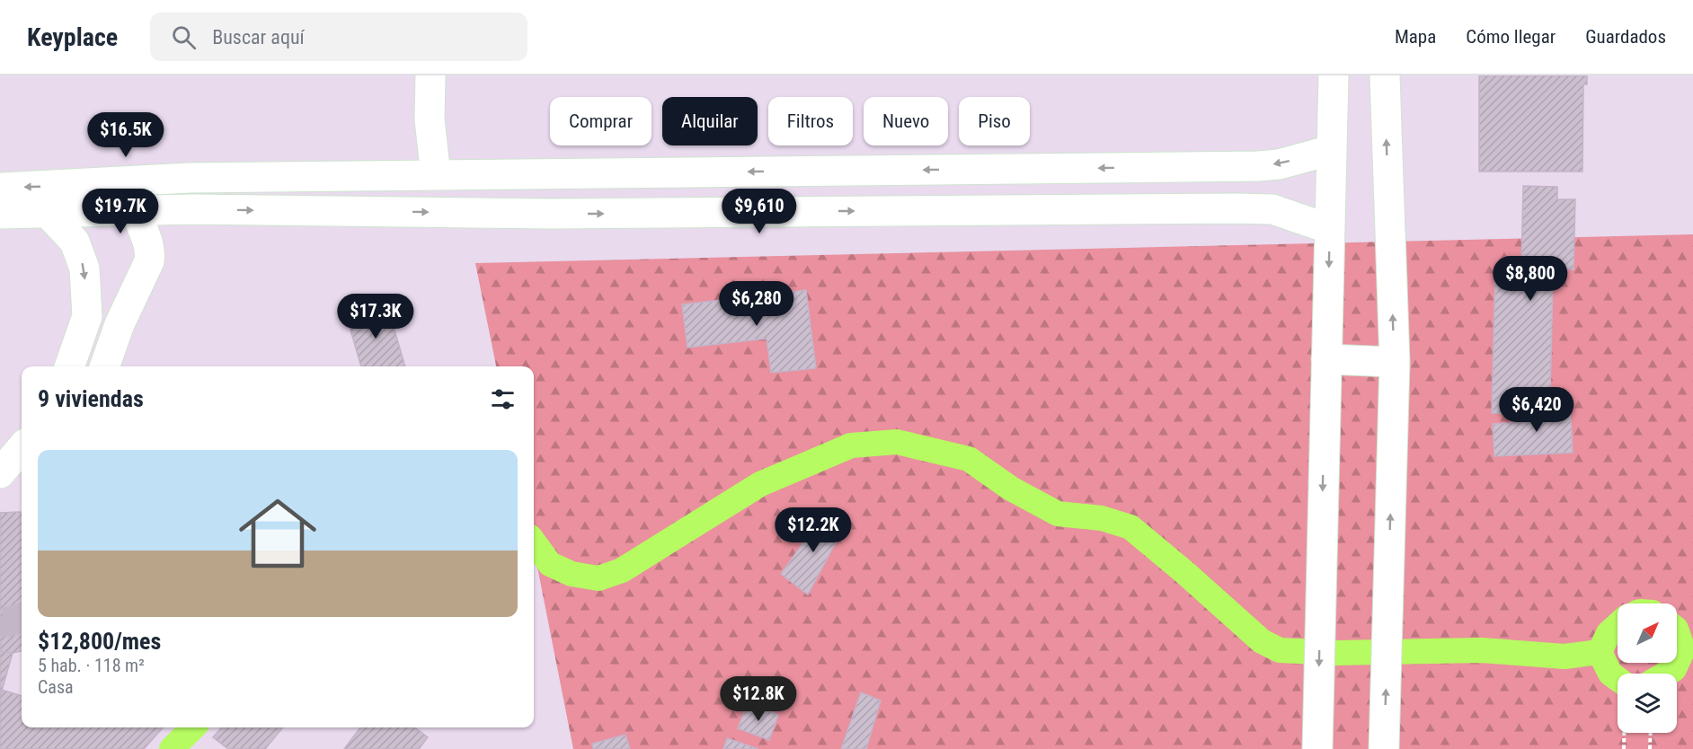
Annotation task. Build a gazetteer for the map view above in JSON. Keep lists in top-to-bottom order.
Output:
{
  "north": "top right",
  "page": {
    "header": "Keyplace",
    "search": "Buscar aquí",
    "nav": ["Mapa", "Cómo llegar", "Guardados"],
    "chip": [
      "Comprar",
      "Alquilar",
      "Filtros",
      "Nuevo",
      "Piso"
    ],
    "price": [
      "$16.5K",
      "$19.7K",
      "$9,610",
      "$8,800",
      "$6,280",
      "$17.3K",
      "$6,420",
      "$12.2K",
      "$12.8K"
    ],
    "heading": "9 viviendas",
    "list": [
      {
        "name": "$12,800/mes",
        "note": "5 hab. · 118 m² · Casa"
      }
    ]
  }
}
